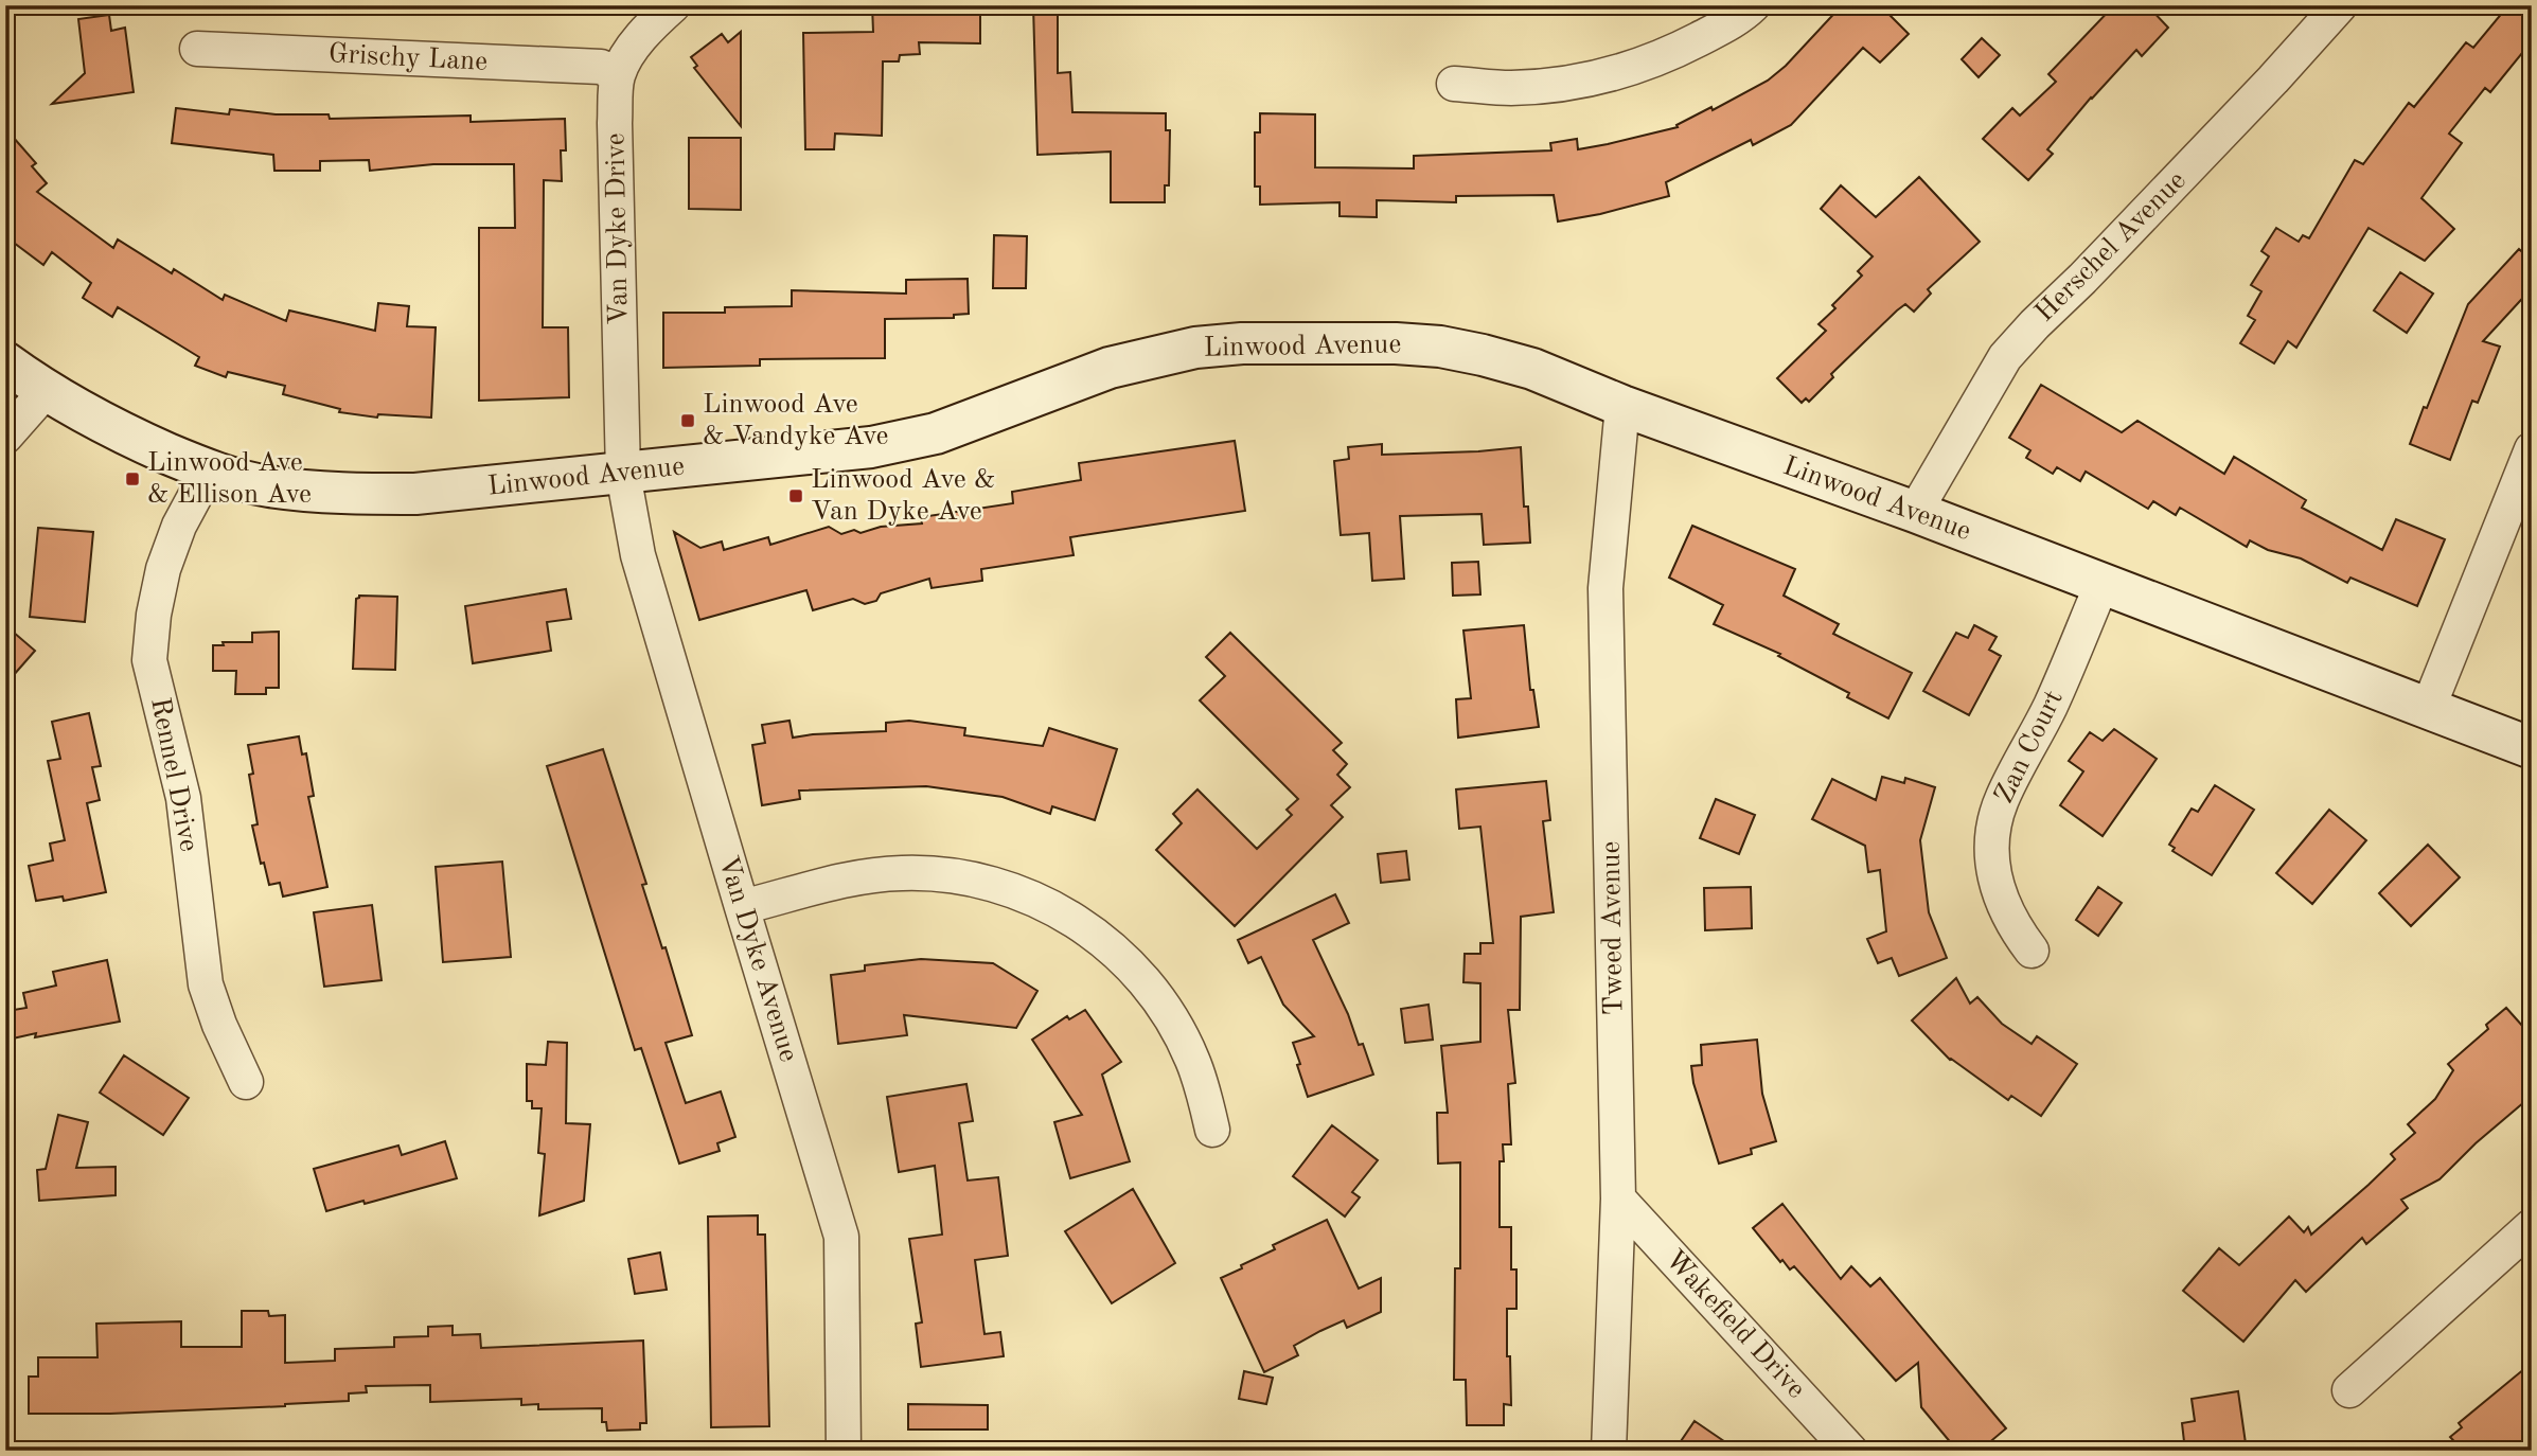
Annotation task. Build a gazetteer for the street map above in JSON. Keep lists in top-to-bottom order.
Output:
{
  "streets": {
    "main road": ["Linwood Avenue"],
    "street": [
      "Grischy Lane",
      "Van Dyke Drive",
      "Herschel Avenue",
      "Zan Court",
      "Rennel Drive",
      "Tweed Avenue",
      "Van Dyke Avenue",
      "Wakefield Drive"
    ]
  },
  "crossings": [
    ["Grischy Lane", "Van Dyke Drive"],
    ["Van Dyke Drive", "Linwood Avenue"],
    ["Van Dyke Drive", "Van Dyke Avenue"],
    ["Herschel Avenue", "Linwood Avenue"],
    ["Linwood Avenue", "Zan Court"],
    ["Linwood Avenue", "Rennel Drive"],
    ["Linwood Avenue", "Tweed Avenue"],
    ["Linwood Avenue", "Van Dyke Avenue"],
    ["Tweed Avenue", "Wakefield Drive"]
  ],
  "places": {
    "transit": ["Linwood Ave & Vandyke Ave", "Linwood Ave & Ellison Ave", "Linwood Ave & Van Dyke Ave"]
  }
}
